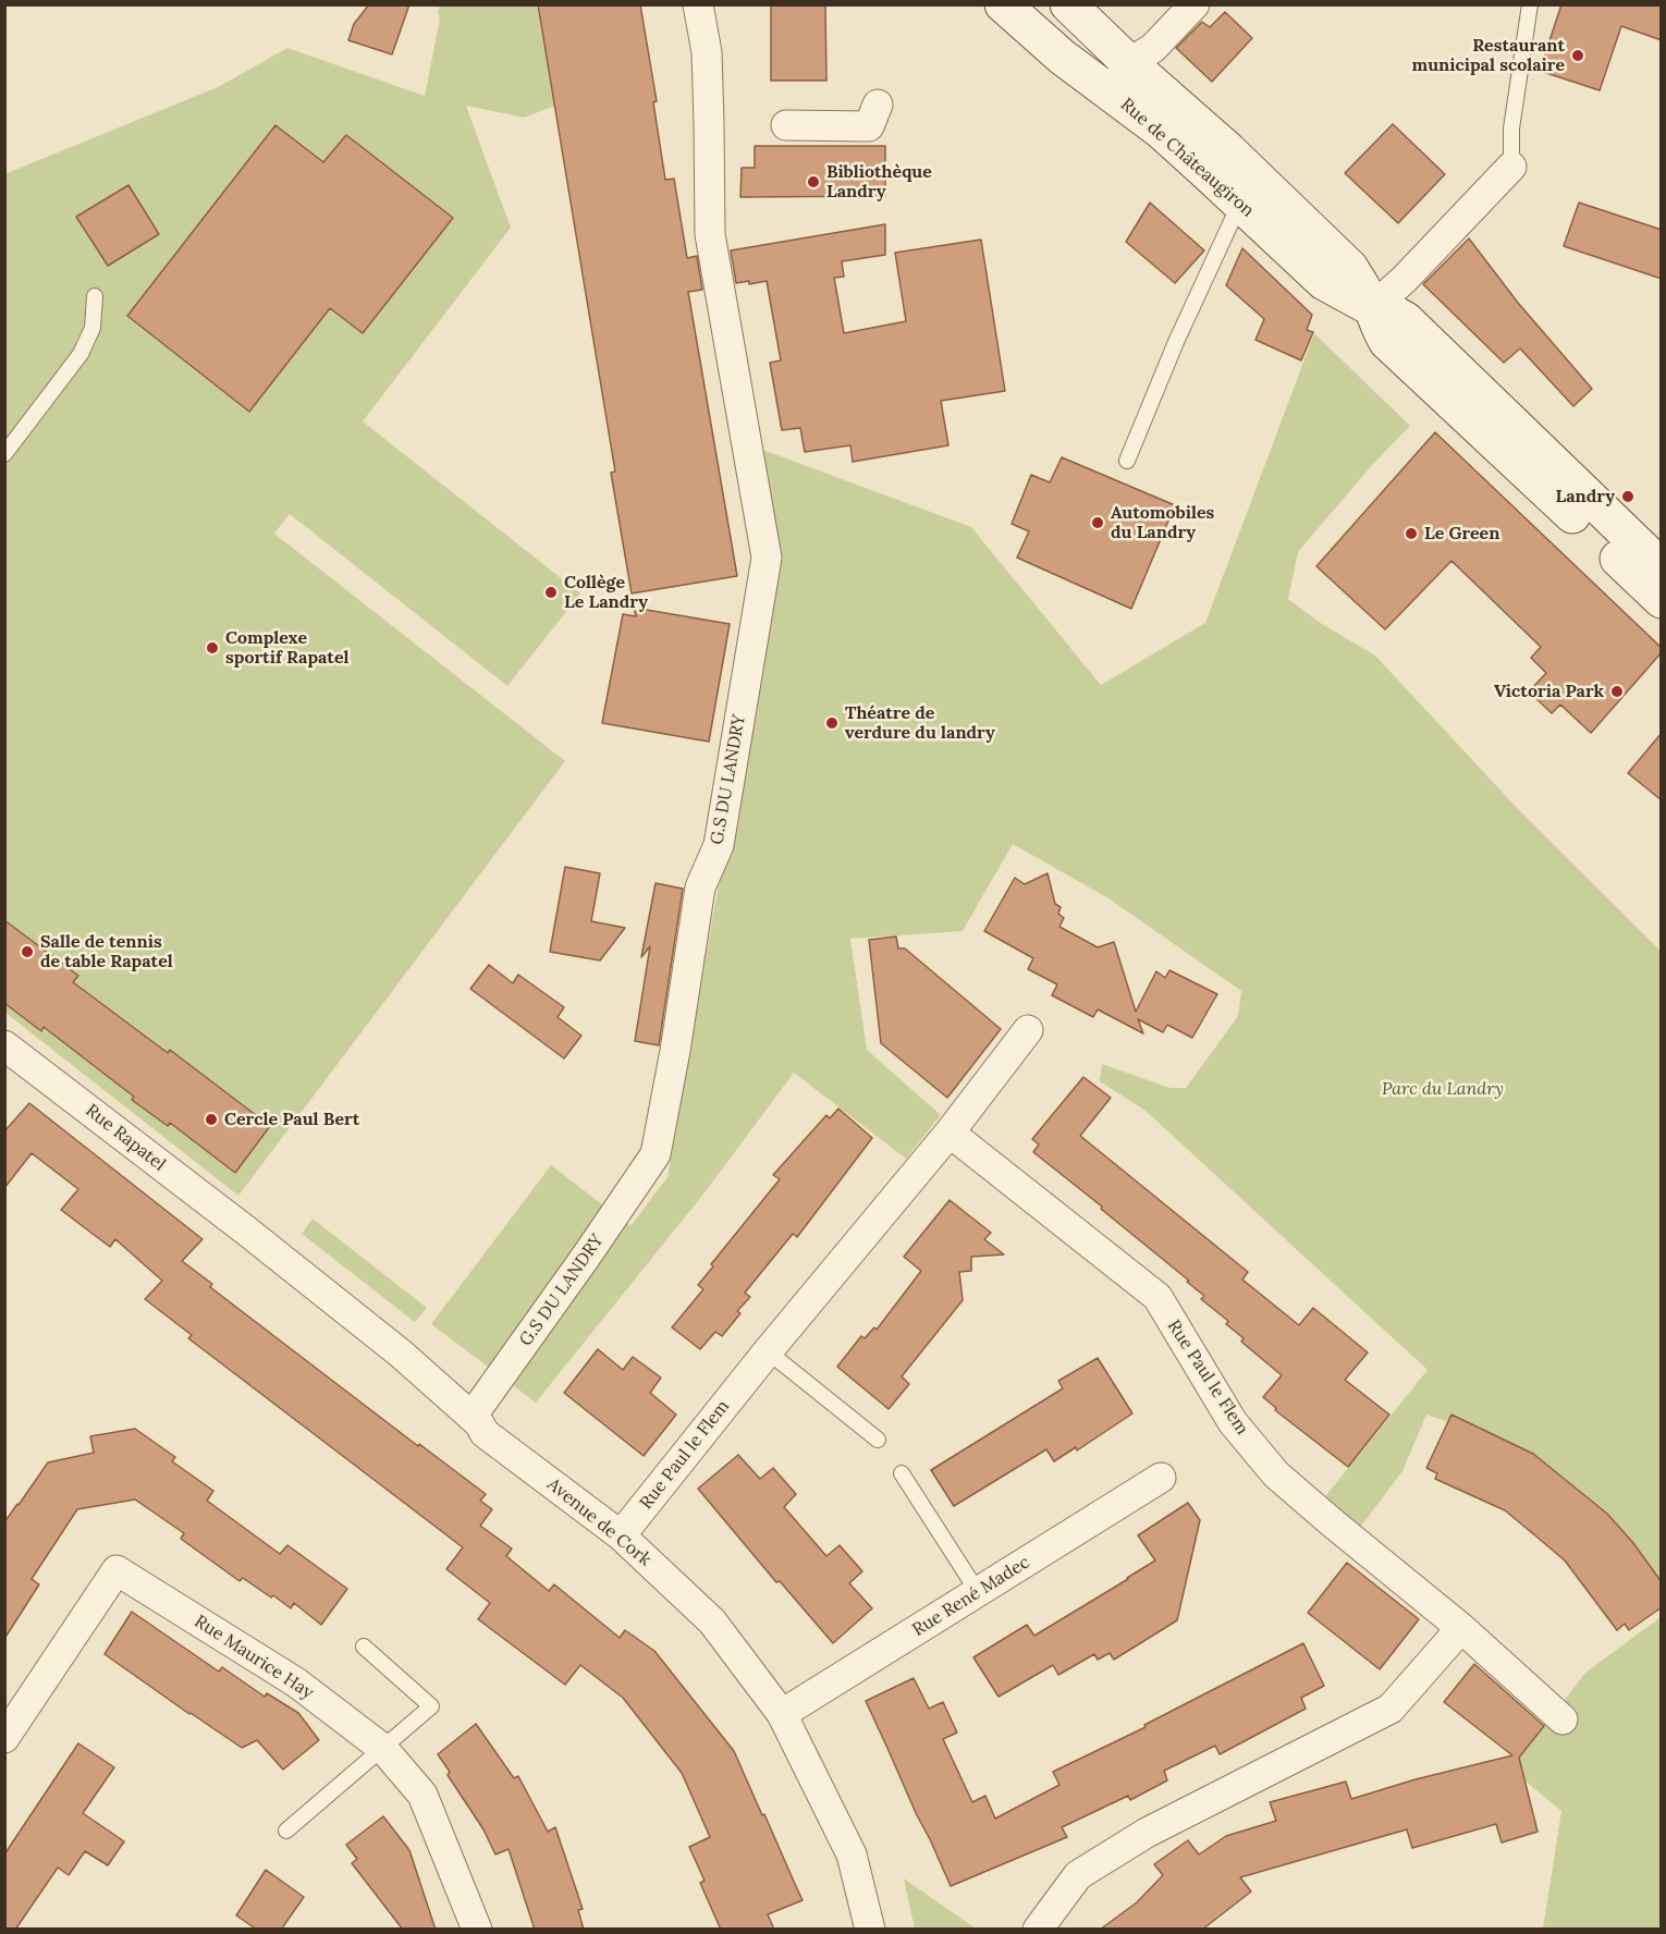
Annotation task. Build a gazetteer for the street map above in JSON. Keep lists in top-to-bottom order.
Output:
{
  "streets": {
    "main road": ["Rue de Châteaugiron"],
    "street": [
      "G.S DU LANDRY",
      "Rue Rapatel",
      "Rue Paul le Flem",
      "Avenue de Cork",
      "Rue René Madec",
      "Rue Maurice Hay"
    ]
  },
  "crossings": [
    ["G.S DU LANDRY", "Avenue de Cork"],
    ["Rue Rapatel", "Avenue de Cork"],
    ["Rue Paul le Flem", "Avenue de Cork"],
    ["Avenue de Cork", "Rue René Madec"]
  ],
  "parks": ["Parc du Landry"],
  "places": [
    "Restaurant municipal scolaire",
    "Bibliothèque Landry",
    "Landry",
    "Automobiles du Landry",
    "Le Green",
    "Collège Le Landry",
    "Complexe sportif Rapatel",
    "Victoria Park",
    "Théatre de verdure du landry",
    "Salle de tennis de table Rapatel",
    "Cercle Paul Bert"
  ]
}
